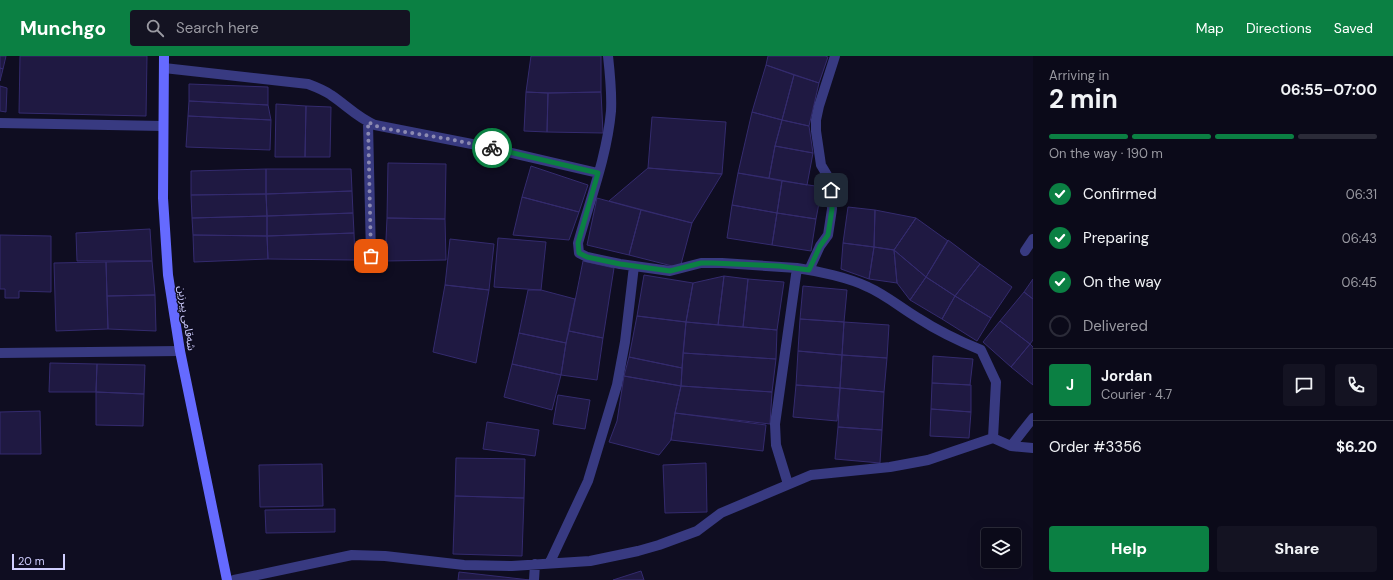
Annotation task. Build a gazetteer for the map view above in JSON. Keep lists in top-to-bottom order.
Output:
{
  "streets": {
    "street": ["شەقامی پیرزین"]
  },
  "scale_bar": "20 m",
  "page": {
    "header": "Munchgo",
    "search": "Search here",
    "nav": ["Map", "Directions", "Saved"],
    "heading": ["2 min", "Arriving in", "06:55–07:00"],
    "panel": [
      "Jordan",
      "Courier · 4.7",
      "Order #3356",
      "$6.20"
    ],
    "bar": "On the way · 190 m",
    "list": [
      ["Confirmed", "06:31"],
      ["Preparing", "06:43"],
      ["On the way", "06:45"],
      "Delivered"
    ],
    "round": "J",
    "buttons": ["Help", "Share"],
    "scale": "20 m"
  }
}
